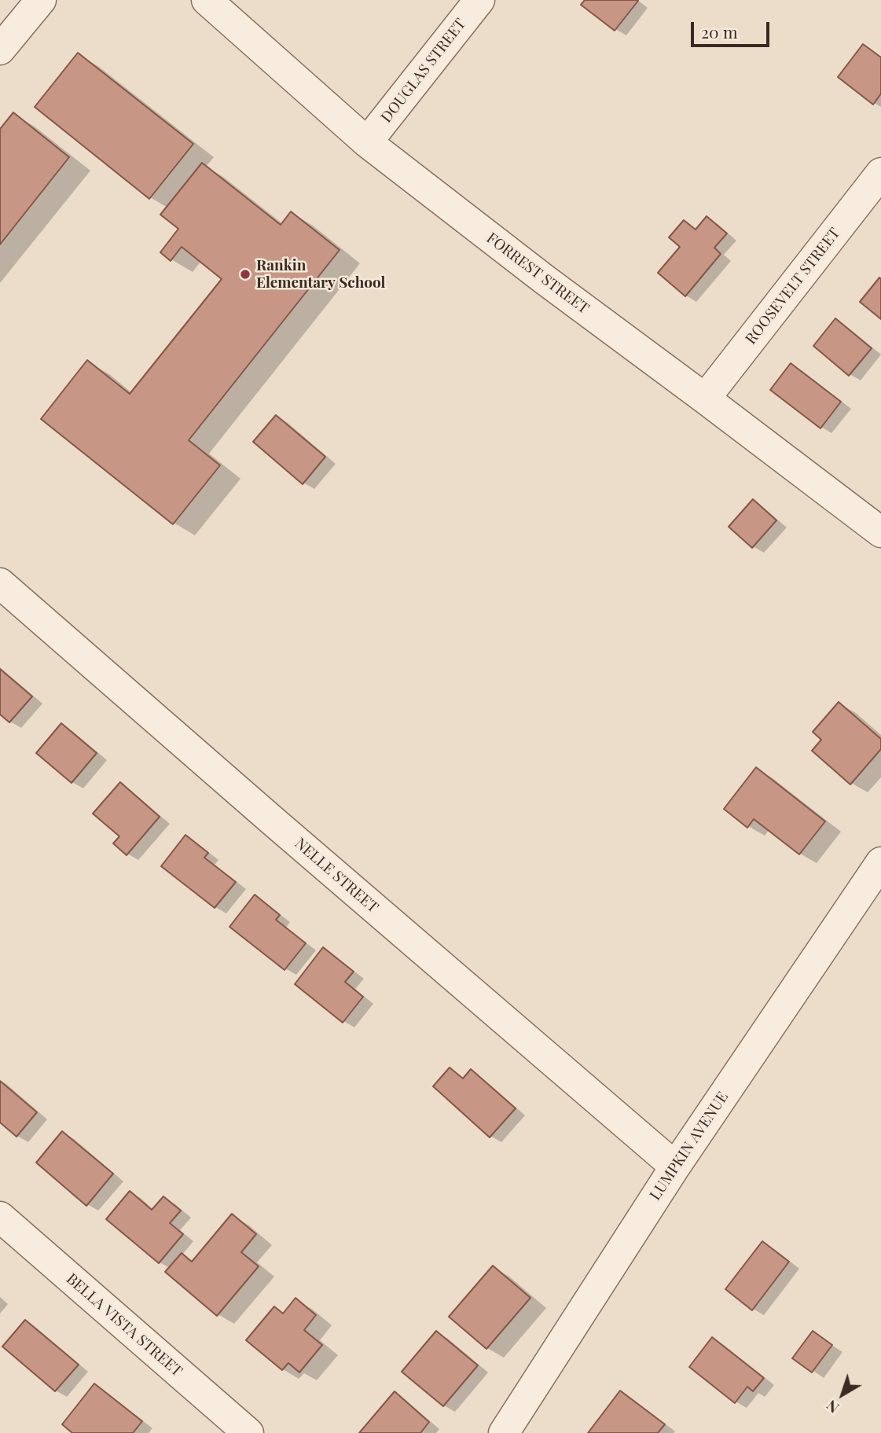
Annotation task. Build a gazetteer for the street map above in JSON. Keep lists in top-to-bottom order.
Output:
{
  "streets": {
    "street": [
      "DOUGLAS STREET",
      "FORREST STREET",
      "ROOSEVELT STREET",
      "NELLE STREET",
      "LUMPKIN AVENUE",
      "BELLA VISTA STREET"
    ]
  },
  "crossings": [
    ["DOUGLAS STREET", "FORREST STREET"],
    ["FORREST STREET", "ROOSEVELT STREET"],
    ["NELLE STREET", "LUMPKIN AVENUE"]
  ],
  "places": ["Rankin Elementary School"],
  "scale_bar": "20 m",
  "north": "bottom left"
}
